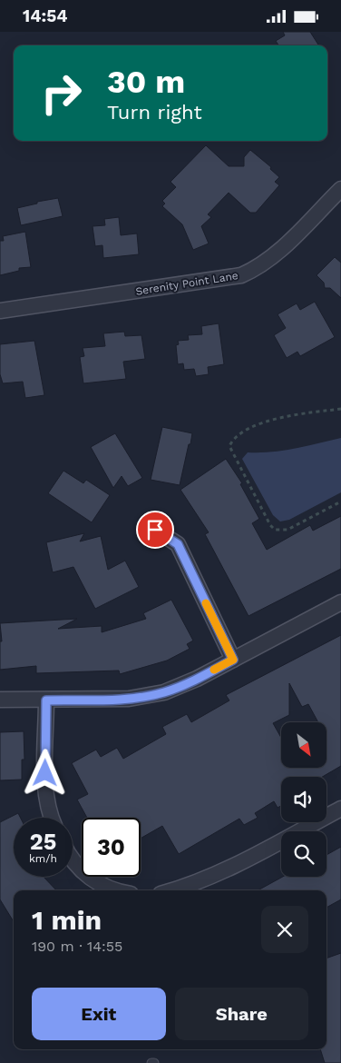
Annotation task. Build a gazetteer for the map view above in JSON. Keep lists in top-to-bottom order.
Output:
{
  "streets": {
    "street": ["Serenity Point Lane"]
  },
  "north": "bottom right",
  "page": {
    "status": "14:54",
    "turn": ["30 m", "Turn right"],
    "speed": "25 km/h",
    "limit": "30",
    "heading": ["1 min", "190 m · 14:55"],
    "buttons": ["Exit", "Share"]
  }
}
